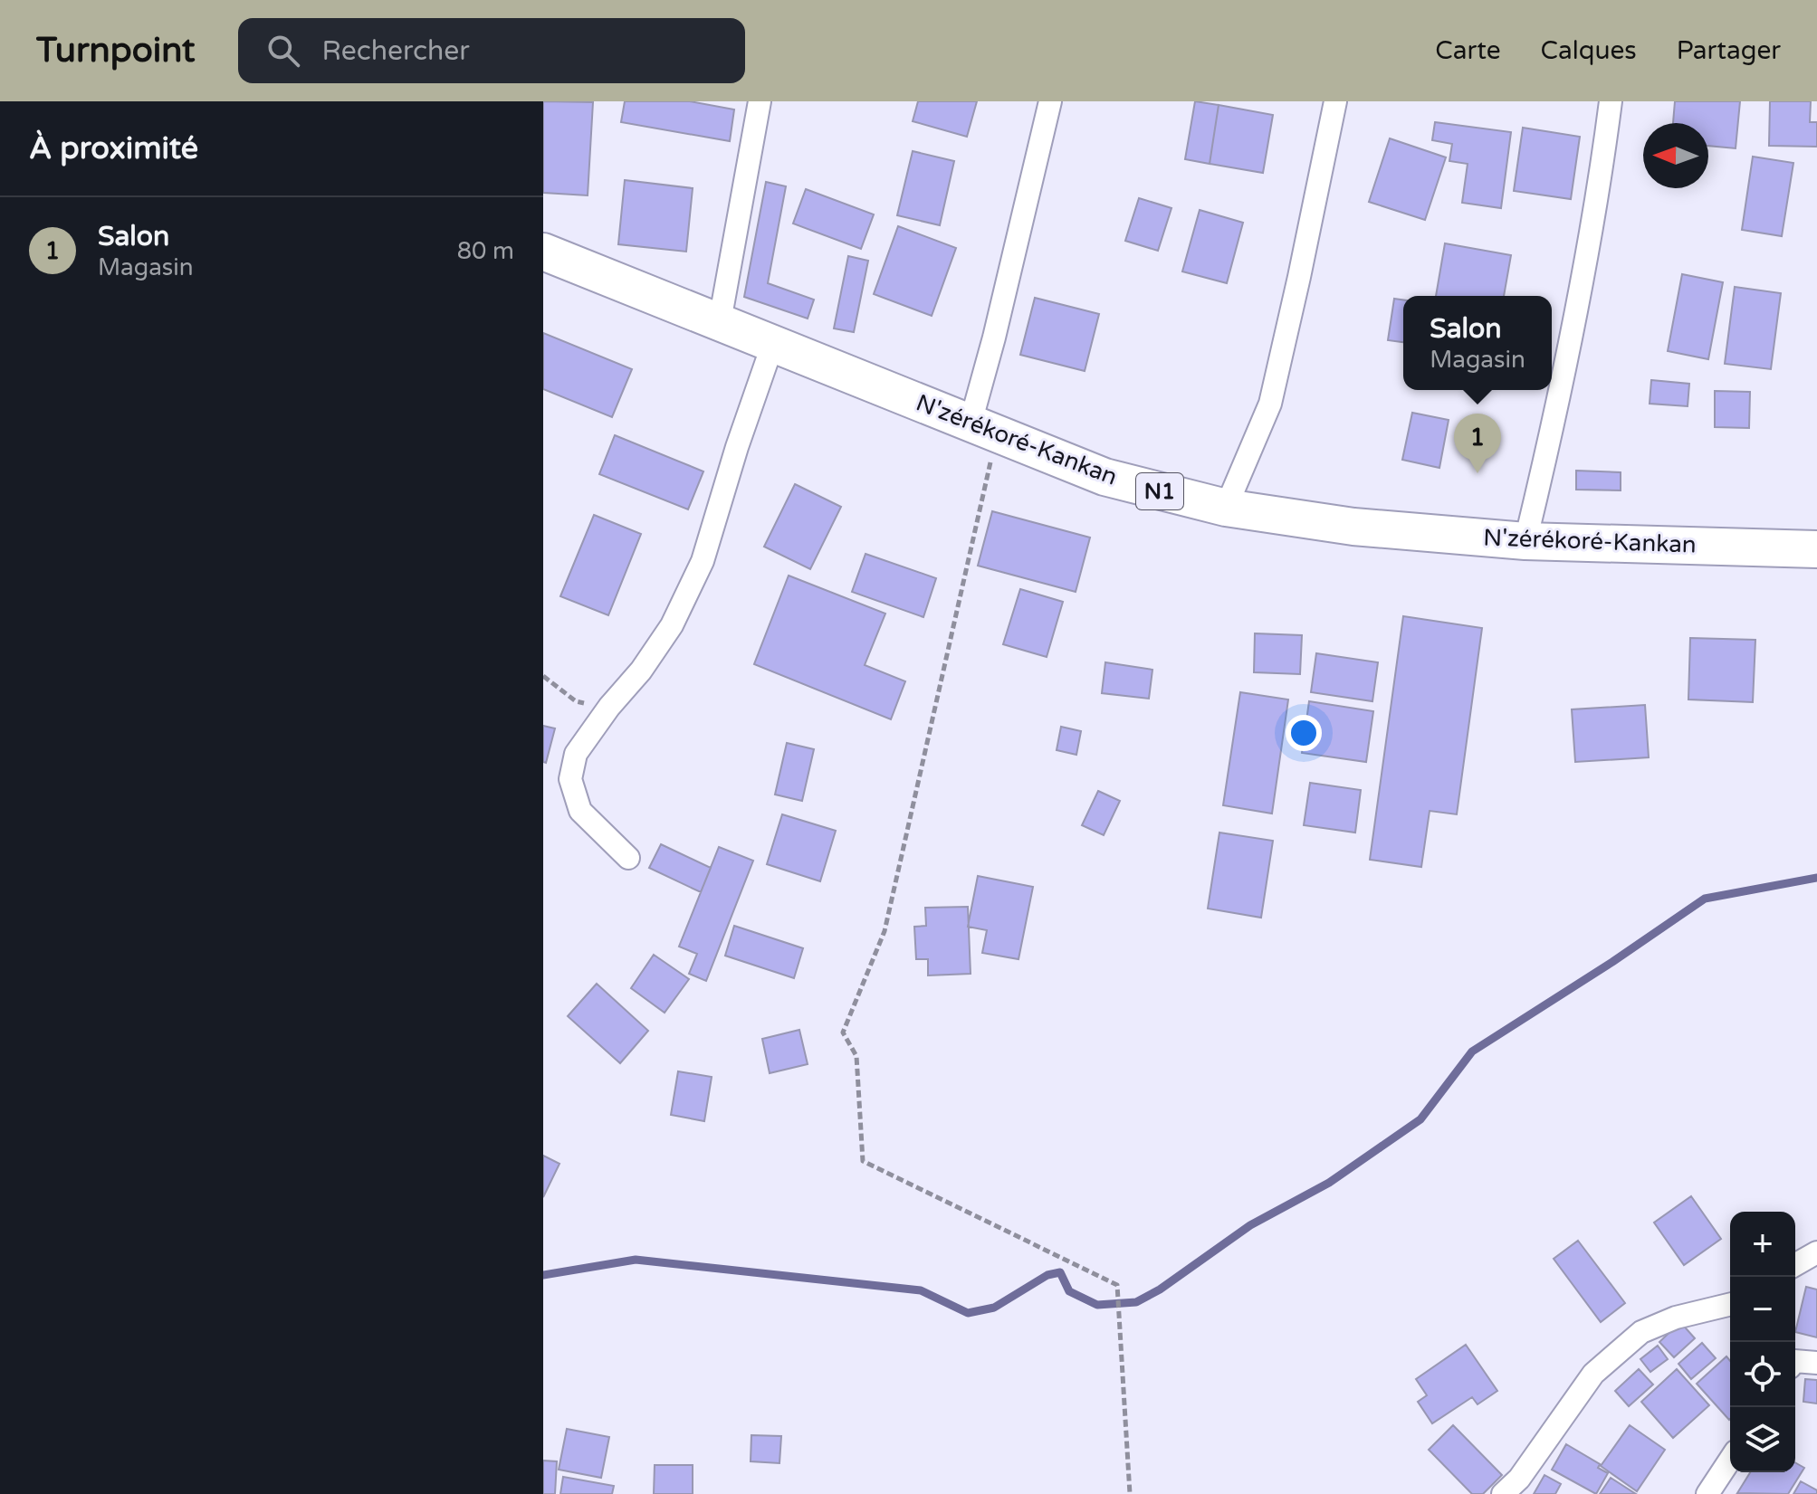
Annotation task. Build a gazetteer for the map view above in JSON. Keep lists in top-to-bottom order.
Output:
{
  "streets": {
    "highway": ["N'zérékoré-Kankan", "N1"]
  },
  "north": "left",
  "page": {
    "header": "Turnpoint",
    "search": "Rechercher",
    "nav": ["Carte", "Calques", "Partager"],
    "heading": "À proximité",
    "list": [
      {
        "mark": "1",
        "name": "Salon",
        "note": "Magasin",
        "value": "80 m"
      }
    ],
    "popup": ["Salon", "Magasin"],
    "pins": "1",
    "map_buttons": ["+", "−"]
  }
}
